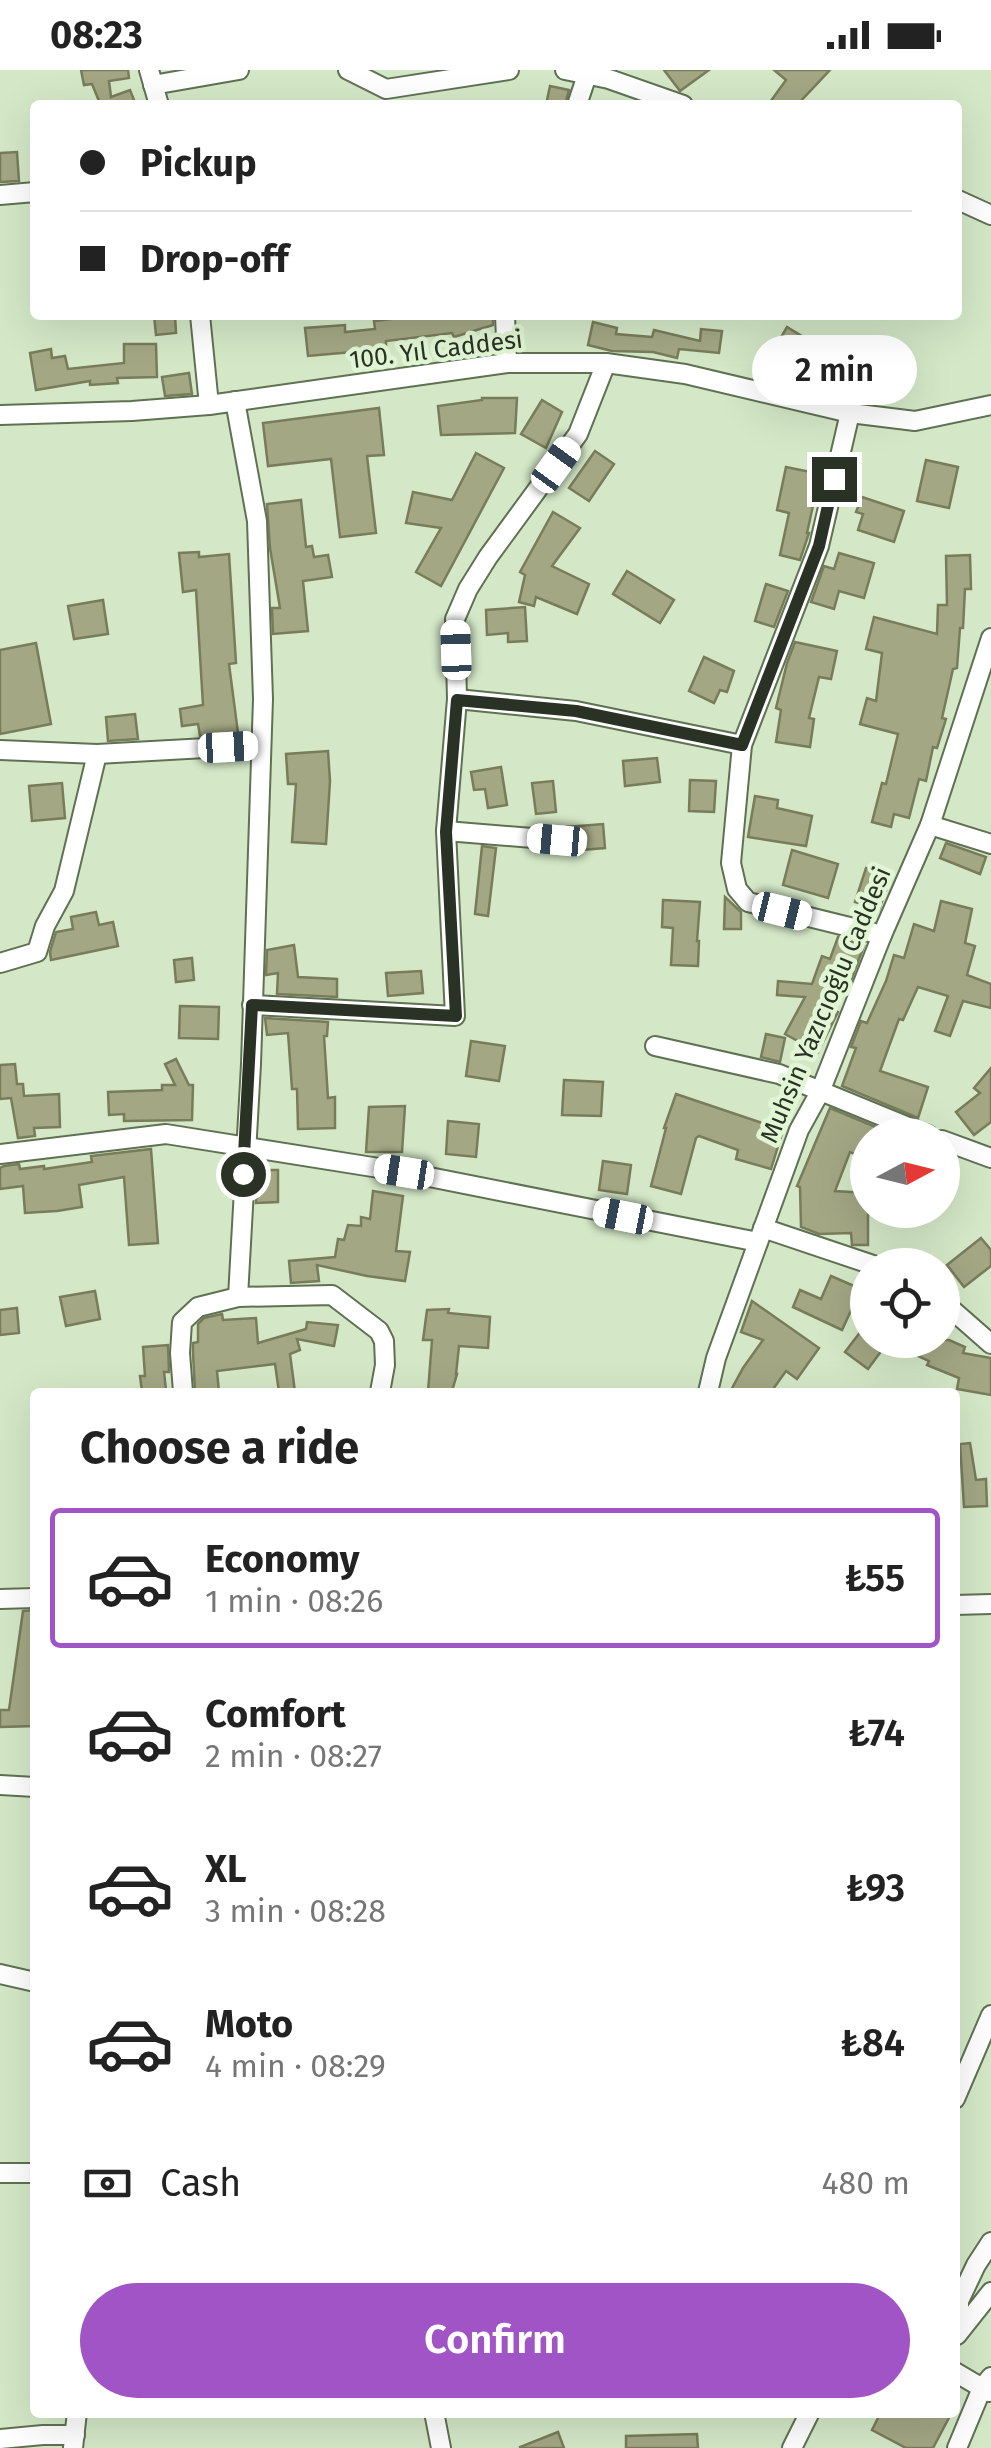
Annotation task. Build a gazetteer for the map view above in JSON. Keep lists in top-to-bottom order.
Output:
{
  "streets": {
    "street": ["100. Yıl Caddesi", "Muhsin Yazıcıoğlu Caddesi"]
  },
  "north": "right",
  "page": {
    "status": "08:23",
    "banner": ["Pickup", "Drop-off"],
    "bubble": "2 min",
    "heading": "Choose a ride",
    "list": [
      {
        "name": "Economy",
        "note": "1 min · 08:26",
        "value": "₺55"
      },
      {
        "name": "Comfort",
        "note": "2 min · 08:27",
        "value": "₺74"
      },
      {
        "name": "XL",
        "note": "3 min · 08:28",
        "value": "₺93"
      },
      {
        "name": "Moto",
        "note": "4 min · 08:29",
        "value": "₺84"
      }
    ],
    "pay": ["Cash", "480 m"],
    "buttons": "Confirm"
  }
}
